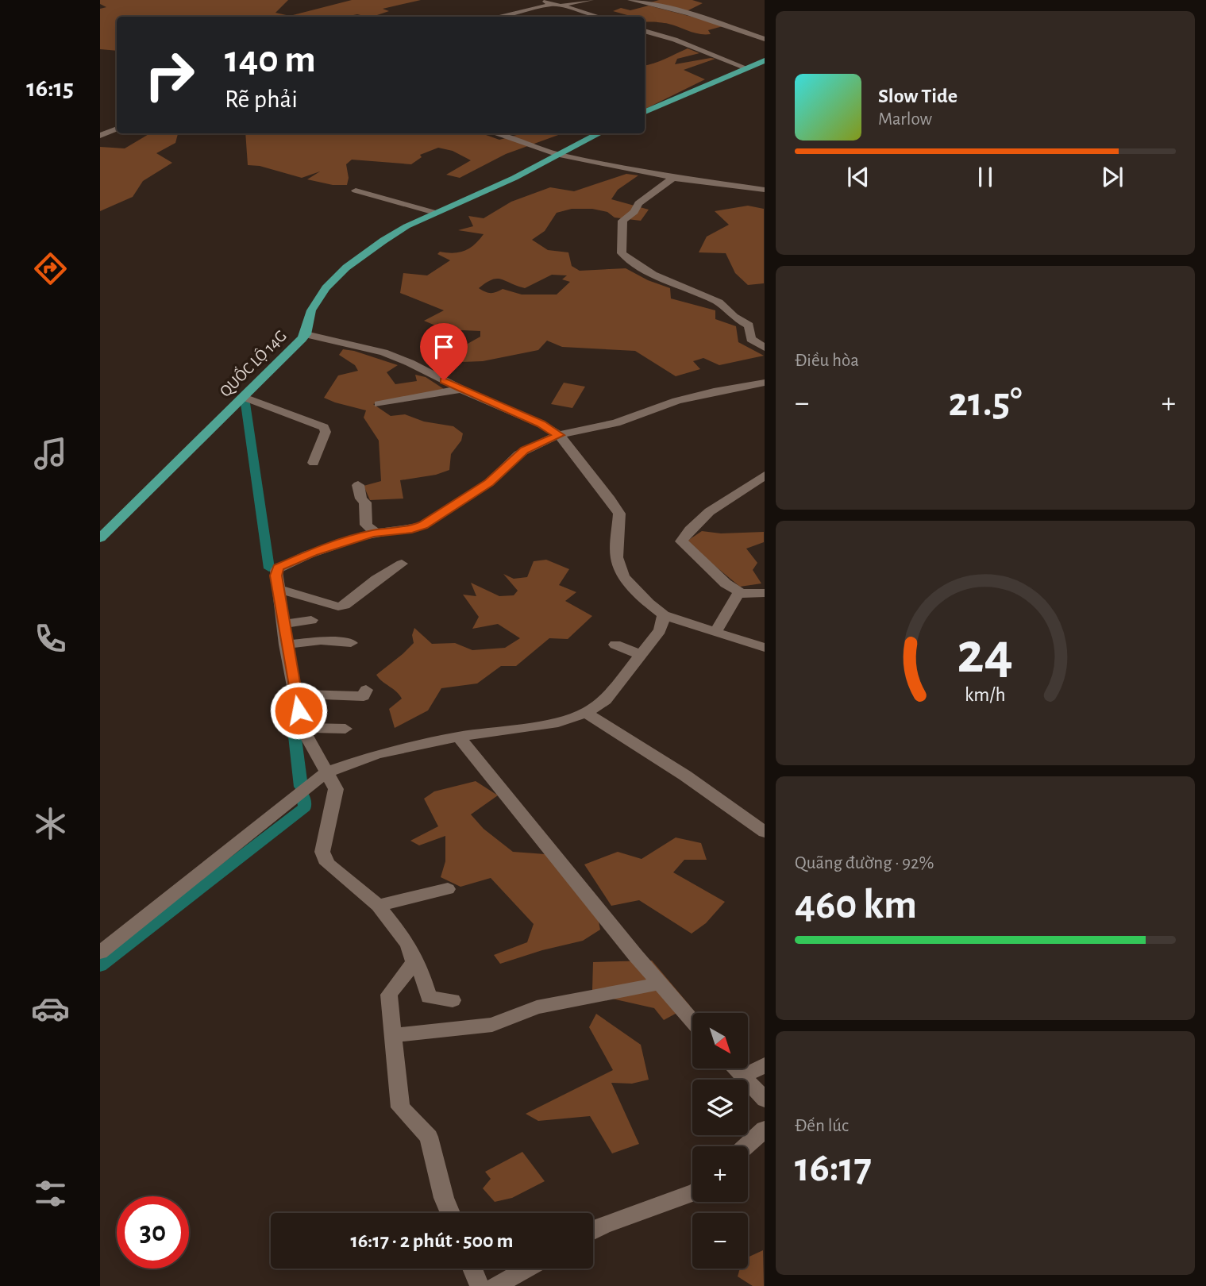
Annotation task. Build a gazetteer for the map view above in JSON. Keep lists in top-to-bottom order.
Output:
{
  "streets": {
    "main road": ["QUỐC LỘ 14G"]
  },
  "north": "bottom right",
  "page": {
    "tabs": "16:15",
    "turn": ["140 m", "Rẽ phải"],
    "song": ["Slow Tide", "Marlow"],
    "tile": [
      "Điều hòa",
      ["Quãng đường · 92%", "460 km"],
      ["Đến lúc", "16:17"]
    ],
    "heat": ["−", "21.5°", "+"],
    "map_buttons": ["+", "−"],
    "limit": "30",
    "trip": "16:17 · 2 phút · 500 m",
    "gauge": ["24", "km/h"]
  }
}
